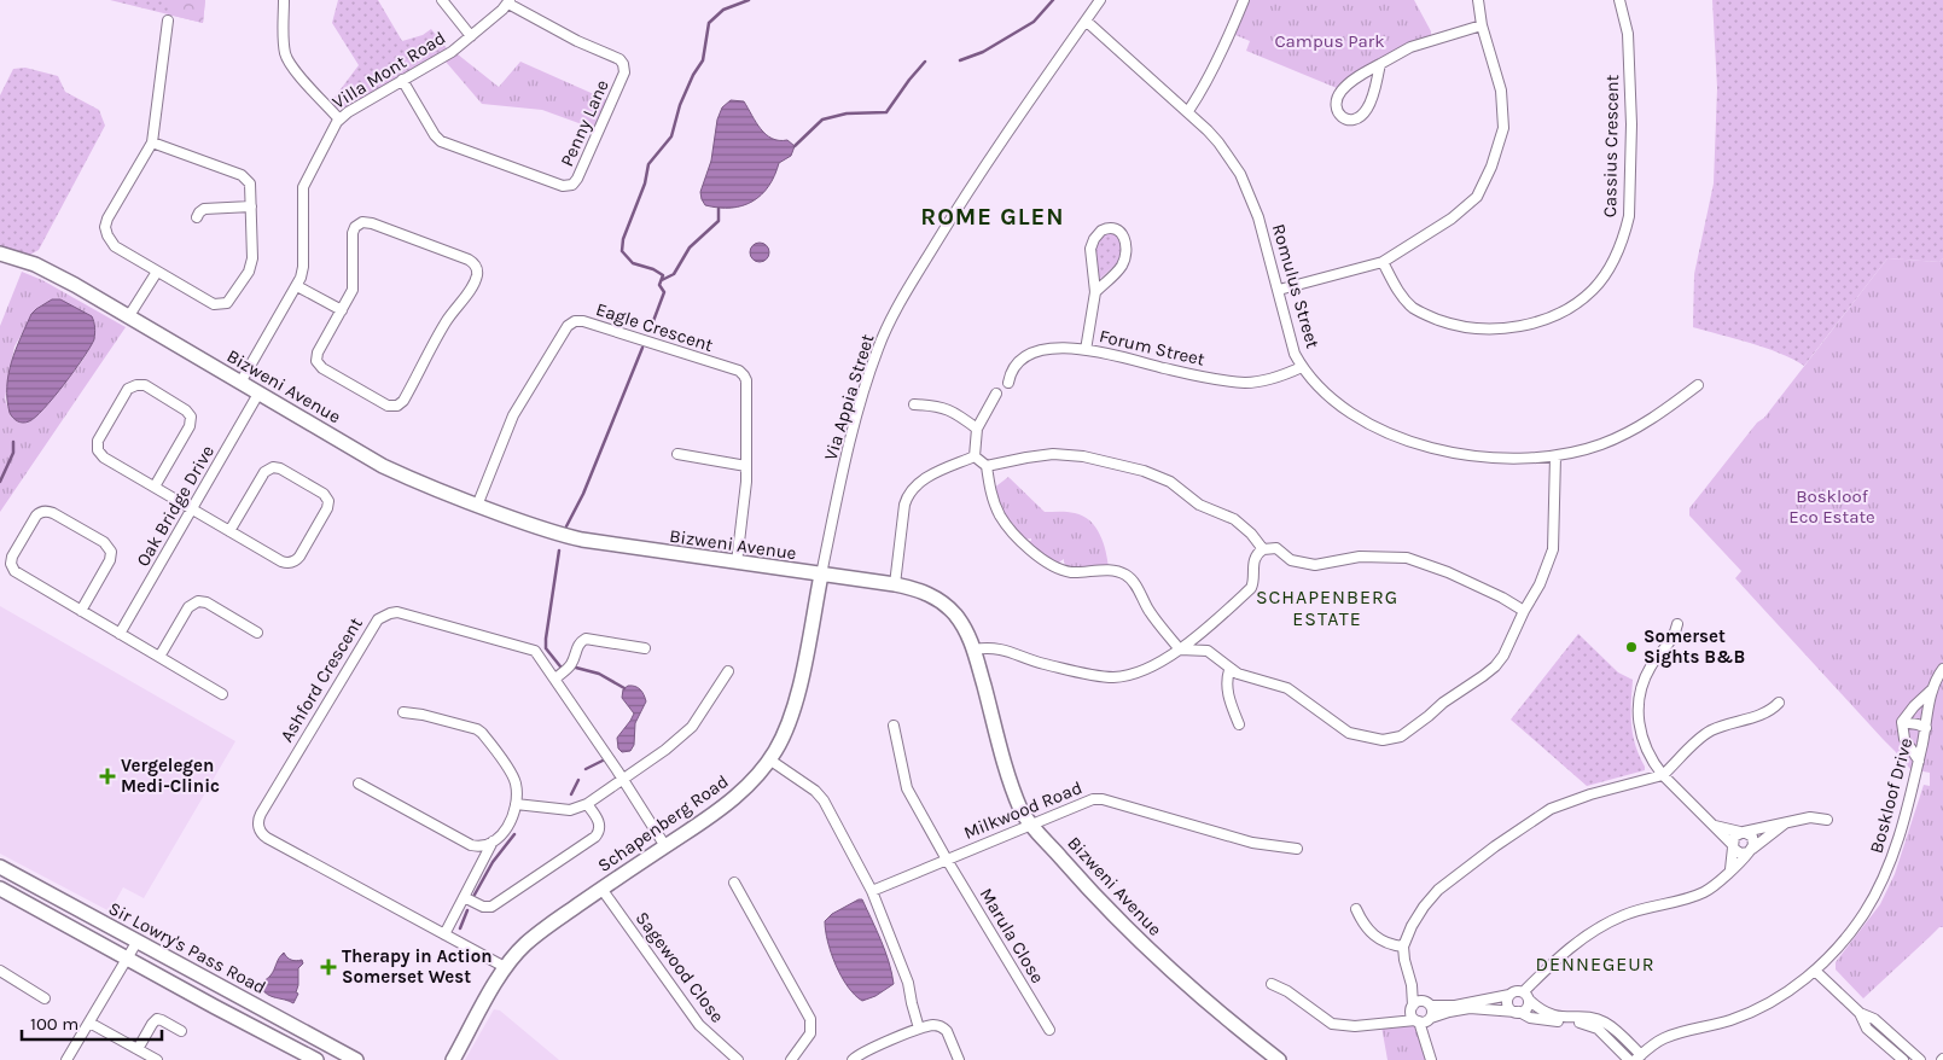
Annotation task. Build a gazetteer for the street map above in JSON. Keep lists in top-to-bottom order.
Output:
{
  "streets": {
    "street": [
      "Villa Mont Road",
      "Penny Lane",
      "Cassius Crescent",
      "Romulus Street",
      "Eagle Crescent",
      "Forum Street",
      "Bizweni Avenue",
      "Via Appia Street",
      "Oak Bridge Drive",
      "Ashford Crescent",
      "Boskloof Drive",
      "Milkwood Road",
      "Schapenberg Road",
      "Marula Close",
      "Sir Lowry's Pass Road",
      "Sagewood Close"
    ]
  },
  "crossings": [
    ["Villa Mont Road", "Penny Lane"],
    ["Villa Mont Road", "Bizweni Avenue"],
    ["Romulus Street", "Forum Street"],
    ["Romulus Street", "Via Appia Street"],
    ["Eagle Crescent", "Bizweni Avenue"],
    ["Bizweni Avenue", "Via Appia Street"],
    ["Bizweni Avenue", "Oak Bridge Drive"],
    ["Bizweni Avenue", "Milkwood Road"],
    ["Bizweni Avenue", "Schapenberg Road"],
    ["Via Appia Street", "Schapenberg Road"],
    ["Ashford Crescent", "Schapenberg Road"],
    ["Milkwood Road", "Marula Close"],
    ["Schapenberg Road", "Sagewood Close"]
  ],
  "districts": ["ROME GLEN", "SCHAPENBERG ESTATE", "DENNEGEUR"],
  "parks": ["Campus Park", "Boskloof Eco Estate"],
  "places": {
    "other": ["Somerset Sights B&B"],
    "health": ["Vergelegen Medi-Clinic", "Therapy in Action Somerset West"]
  },
  "scale_bar": "100 m"
}
